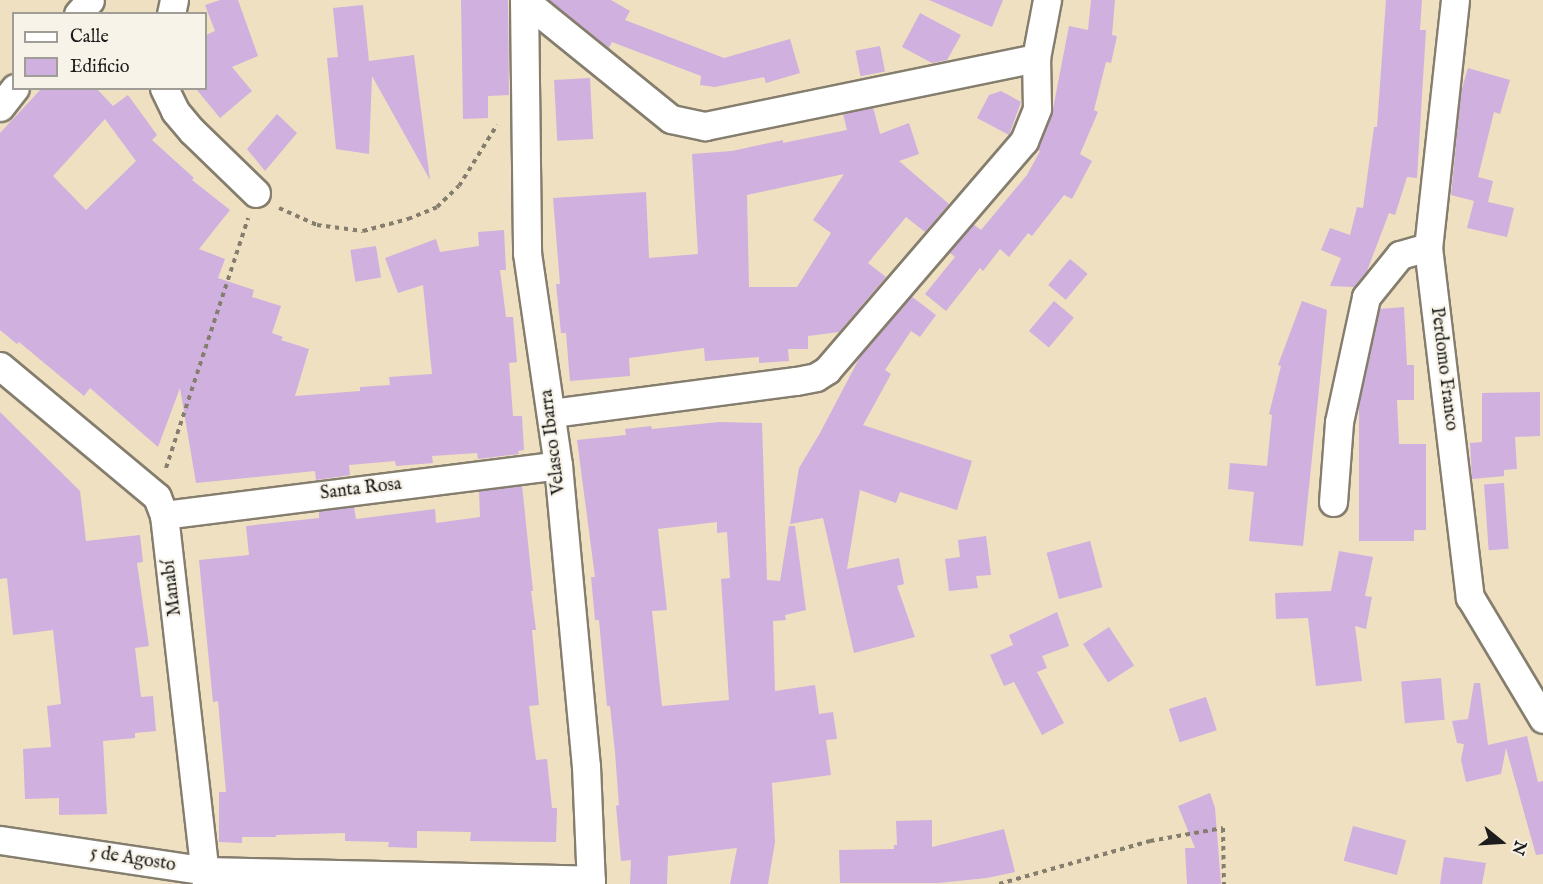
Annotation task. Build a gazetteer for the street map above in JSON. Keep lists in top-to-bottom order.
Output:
{
  "streets": {
    "street": [
      "Perdomo Franco",
      "Velasco Ibarra",
      "Santa Rosa",
      "Manabí",
      "5 de Agosto"
    ]
  },
  "crossings": [
    ["Velasco Ibarra", "Santa Rosa"],
    ["Velasco Ibarra", "5 de Agosto"],
    ["Santa Rosa", "Manabí"],
    ["Manabí", "5 de Agosto"]
  ],
  "legend": ["Calle", "Edificio"],
  "north": "right"
}
